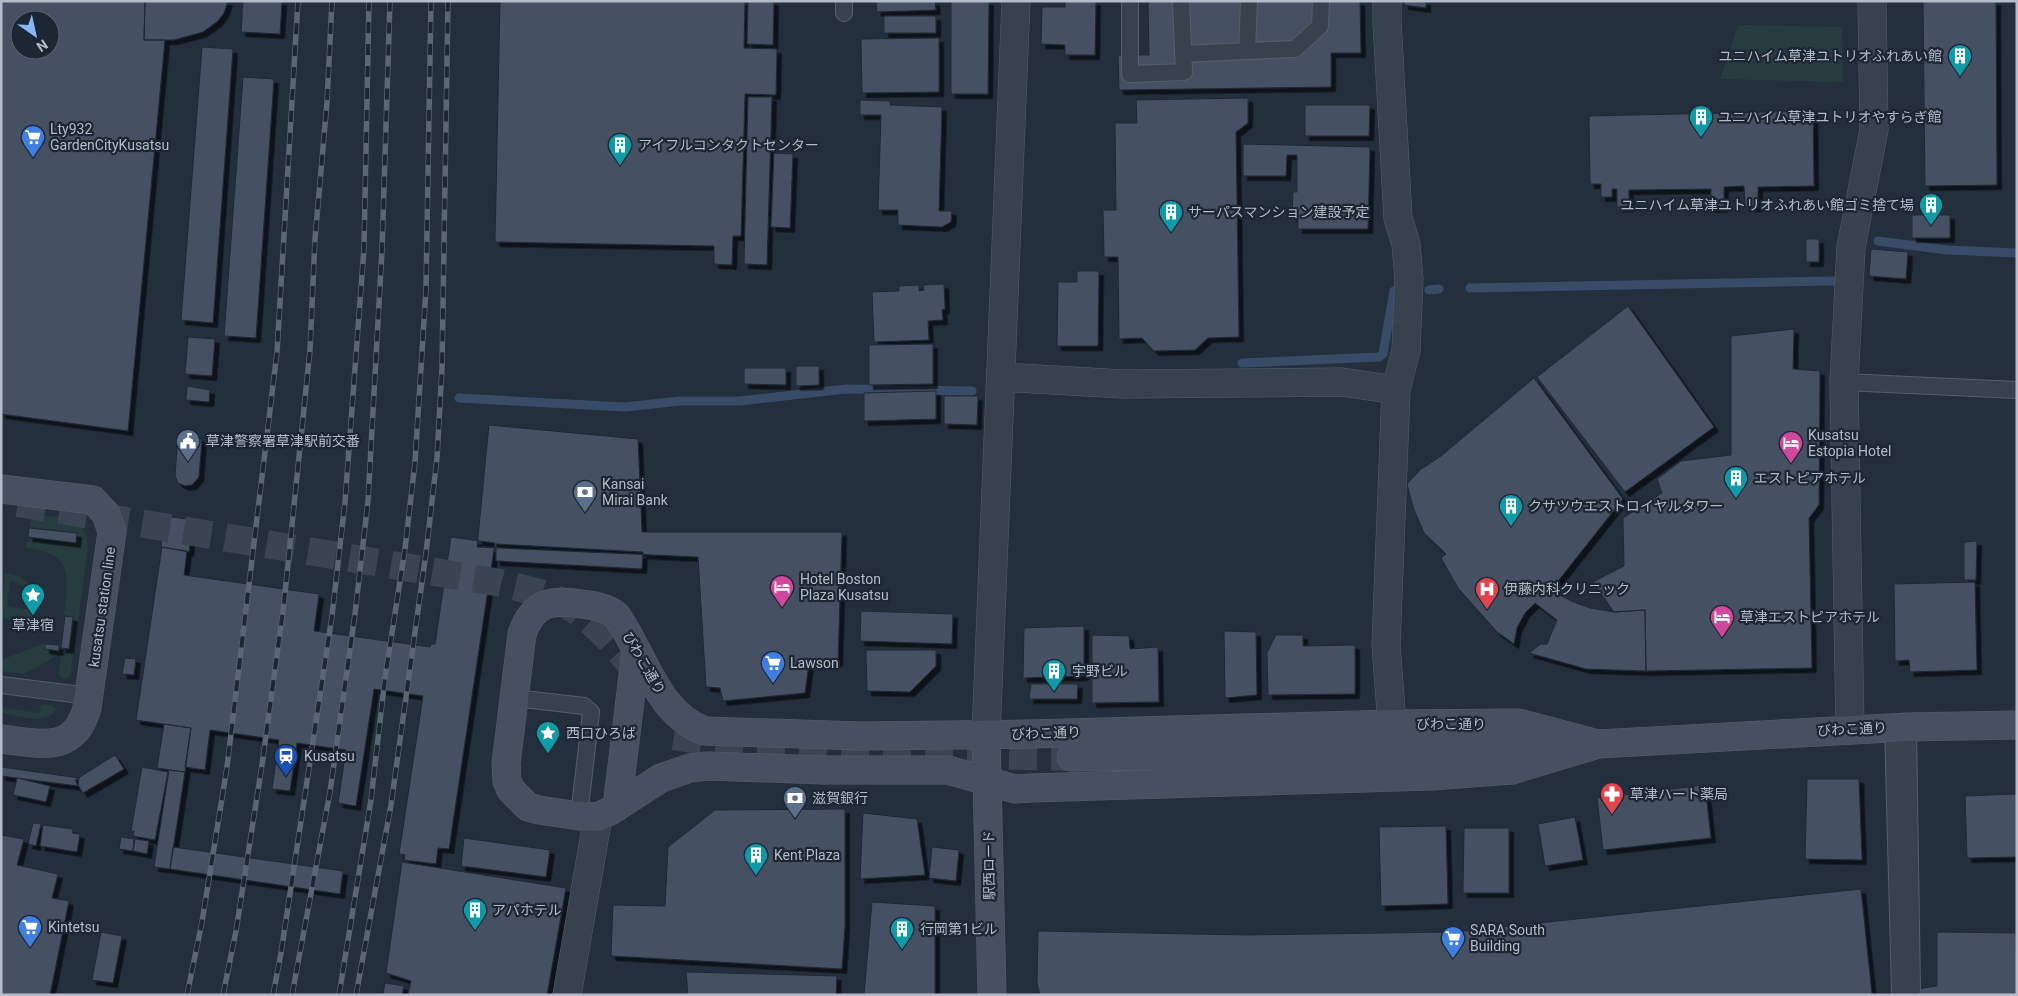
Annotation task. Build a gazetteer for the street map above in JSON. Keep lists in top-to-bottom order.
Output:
{
  "streets": {
    "street": ["kusatsu station line", "びわこ通り", "駅西ロード"]
  },
  "crossings": [
    ["びわこ通り", "駅西ロード"]
  ],
  "places": {
    "building": [
      "ユニハイム草津ユトリオふれあい館",
      "ユニハイム草津ユトリオやすらぎ館",
      "アイフルコンタクトセンター",
      "ユニハイム草津ユトリオふれあい館ゴミ捨て場",
      "サーパスマンション建設予定",
      "エストピアホテル",
      "クサツウエストロイヤルタワー",
      "宇野ビル",
      "Kent Plaza",
      "アパホテル",
      "行岡第1ビル"
    ],
    "supermarket": [
      "Lty932 GardenCityKusatsu",
      "Lawson",
      "Kintetsu",
      "SARA South Building"
    ],
    "public building": ["草津警察署草津駅前交番"],
    "hotel": ["Kusatsu Estopia Hotel", "Hotel Boston Plaza Kusatsu", "草津エストピアホテル"],
    "bank": ["Kansai Mirai Bank", "滋賀銀行"],
    "hospital": ["伊藤内科クリニック"],
    "place": ["草津宿", "西口ひろば"],
    "station": ["Kusatsu"],
    "pharmacy": ["草津ハート薬局"]
  },
  "north": "bottom right"
}
